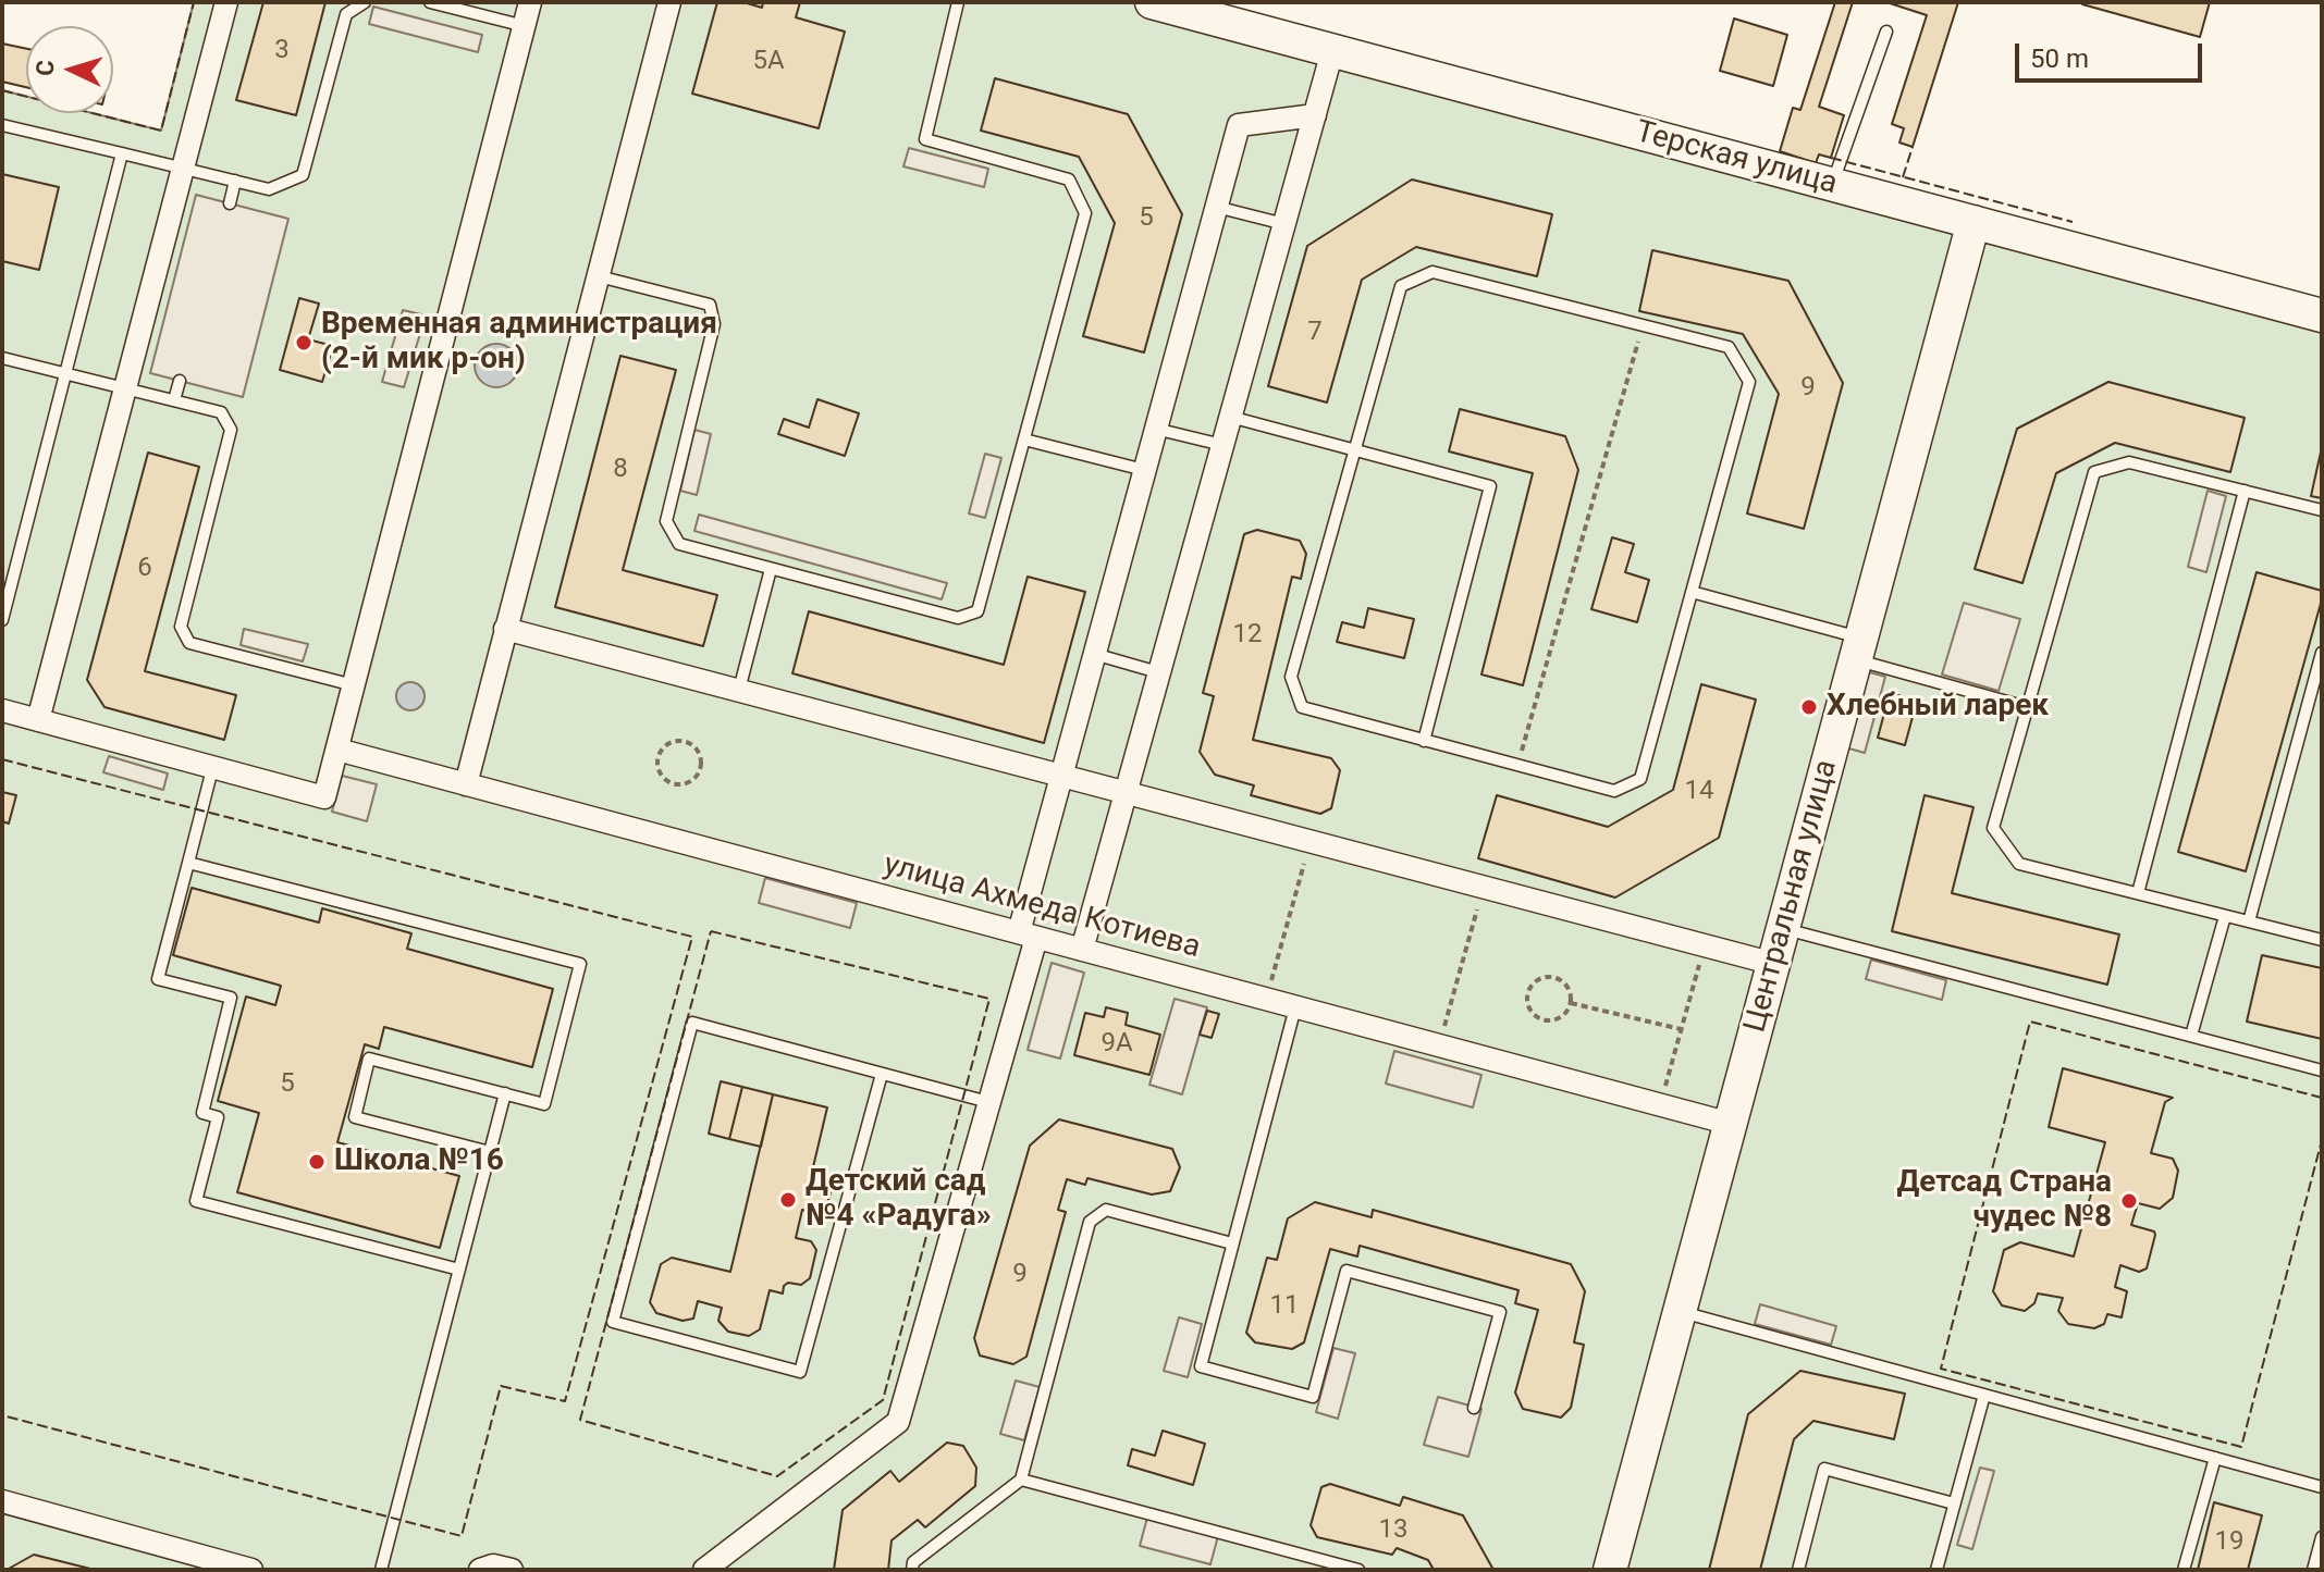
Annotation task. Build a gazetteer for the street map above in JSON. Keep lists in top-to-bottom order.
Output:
{
  "streets": {
    "street": ["Терская улица", "Центральная улица", "улица Ахмеда Котиева"]
  },
  "crossings": [
    ["Терская улица", "Центральная улица"],
    ["Центральная улица", "улица Ахмеда Котиева"]
  ],
  "places": [
    "Временная администрация (2-й мик р-он)",
    "Хлебный ларек",
    "Школа №16",
    "Детский сад №4 «Радуга»",
    "Детсад Страна чудес №8"
  ],
  "house_numbers": [
    "3",
    "5А",
    "5",
    "7",
    "9",
    "8",
    "6",
    "12",
    "14",
    "9А",
    "5",
    "9",
    "11",
    "13",
    "19"
  ],
  "scale_bar": "50 m",
  "north": "left"
}
